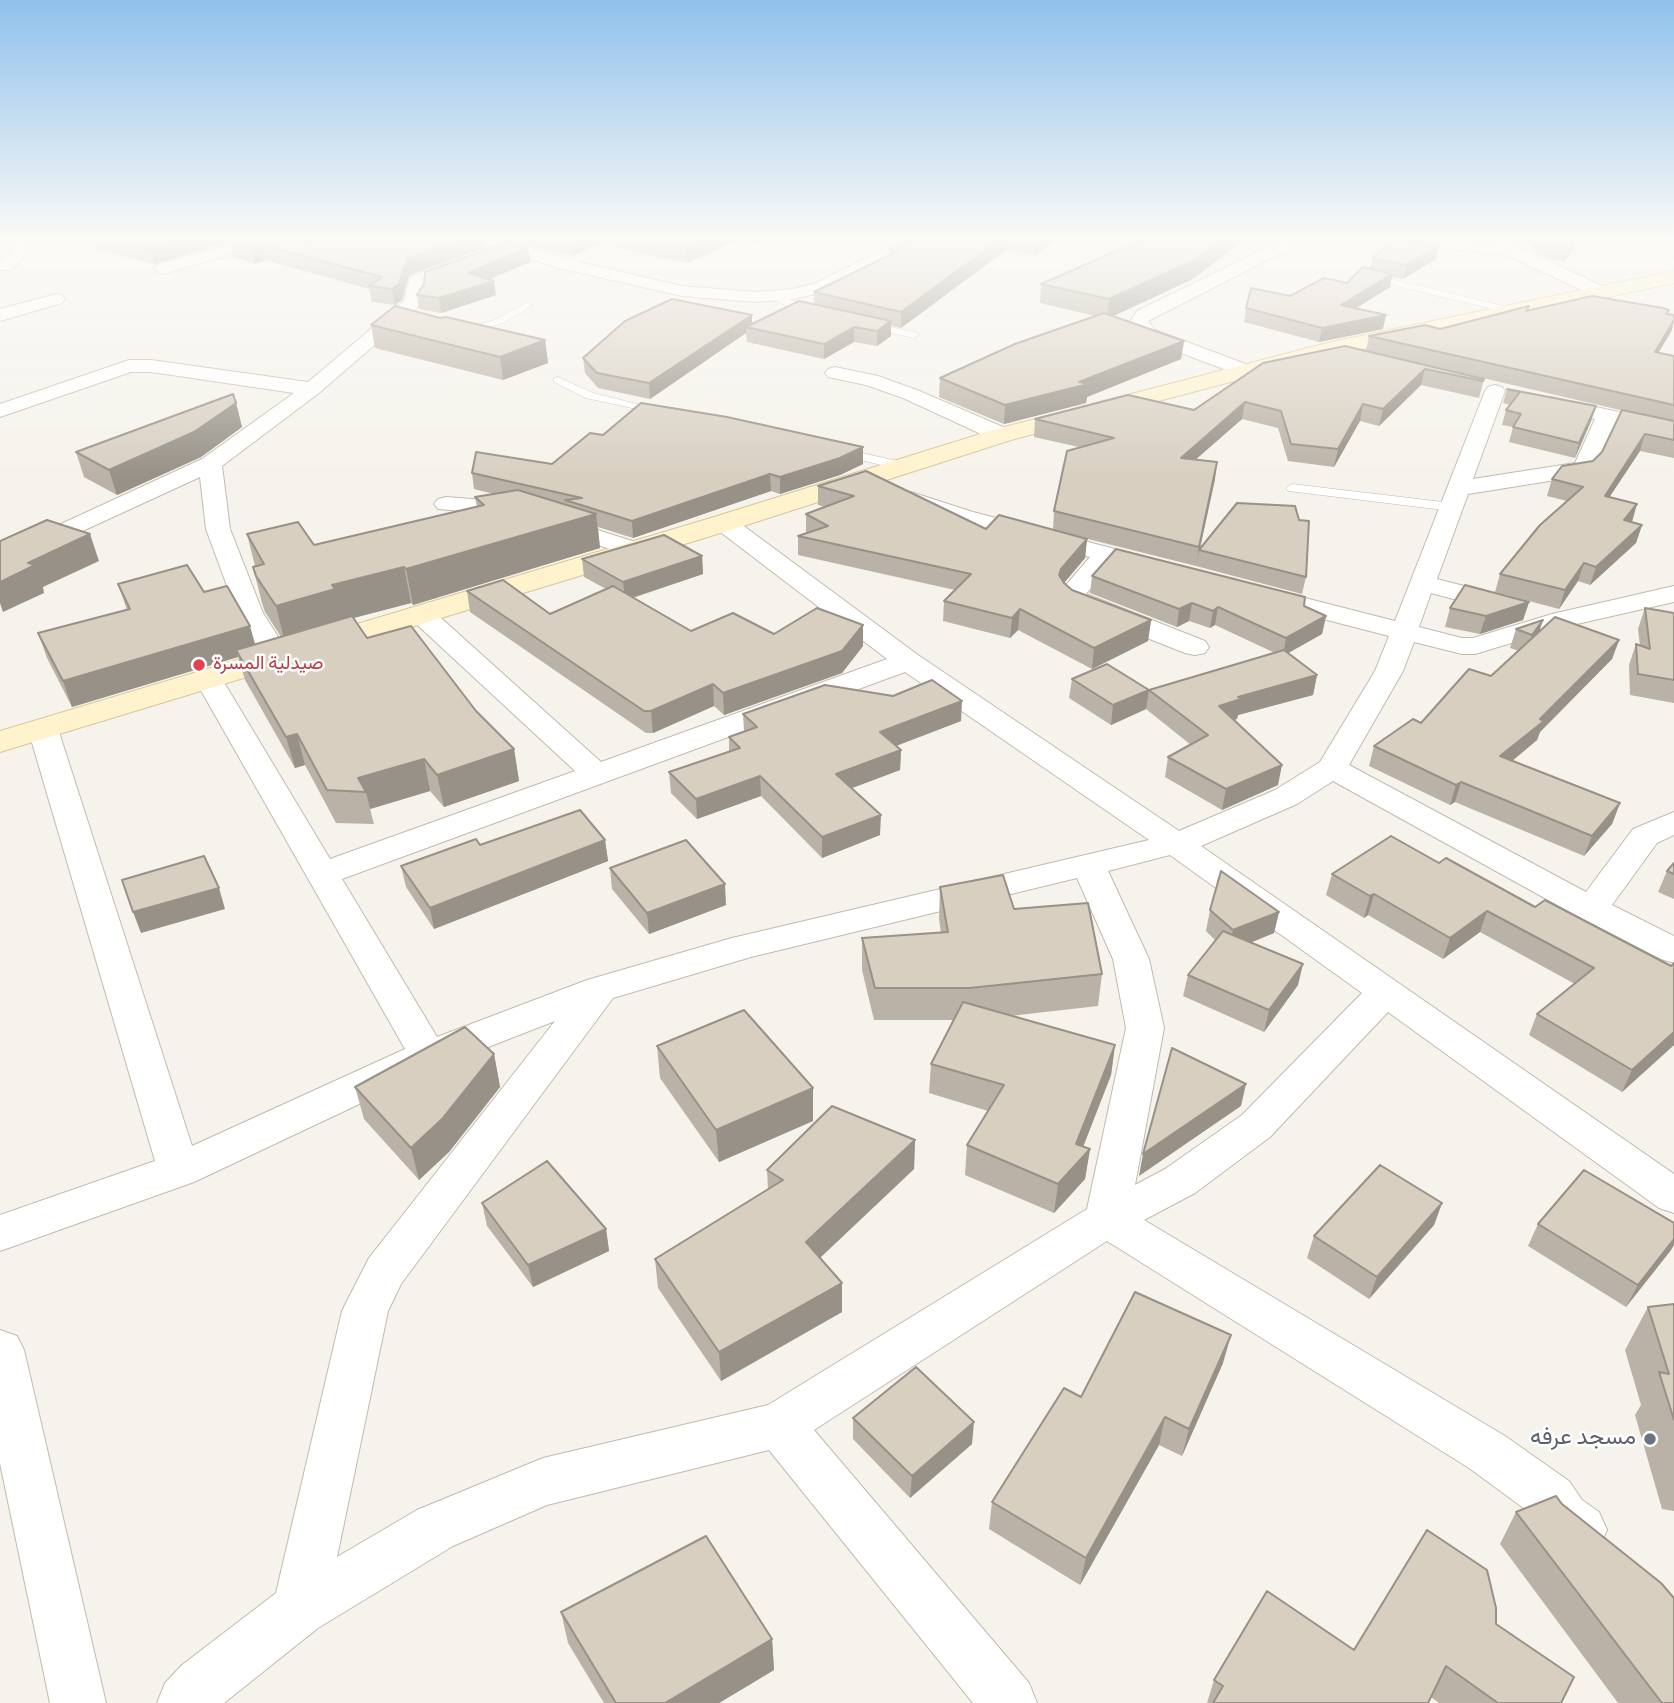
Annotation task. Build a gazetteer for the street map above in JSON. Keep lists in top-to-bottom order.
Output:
{
  "places": ["صيدلية المسرة", "مسجد عرفه"]
}
